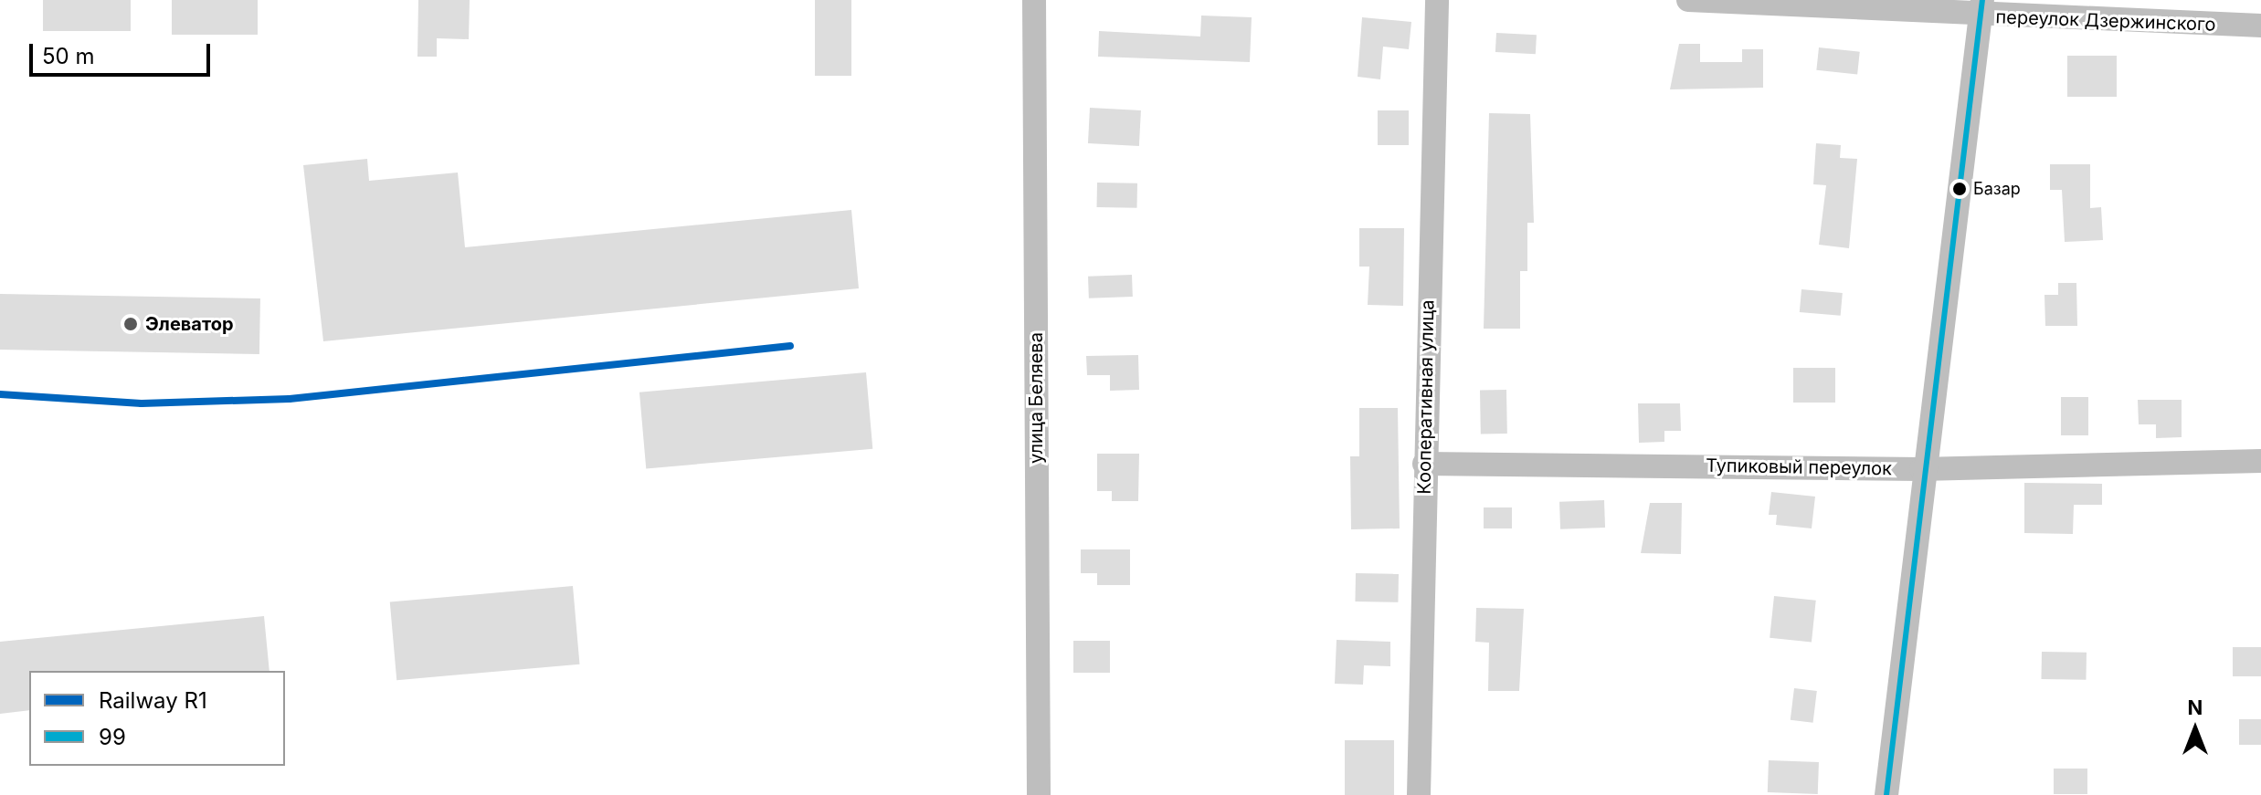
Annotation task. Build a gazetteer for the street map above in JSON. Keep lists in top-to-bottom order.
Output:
{
  "streets": {
    "street": [
      "переулок Дзержинского",
      "Кооперативная улица",
      "улица Беляева",
      "Тупиковый переулок"
    ]
  },
  "crossings": [
    ["Кооперативная улица", "Тупиковый переулок"]
  ],
  "places": ["Базар", "Элеватор"],
  "lines": ["transit line 99", "rail line R1"],
  "legend": ["Railway R1", "99"],
  "scale_bar": "50 m",
  "north": "top"
}
